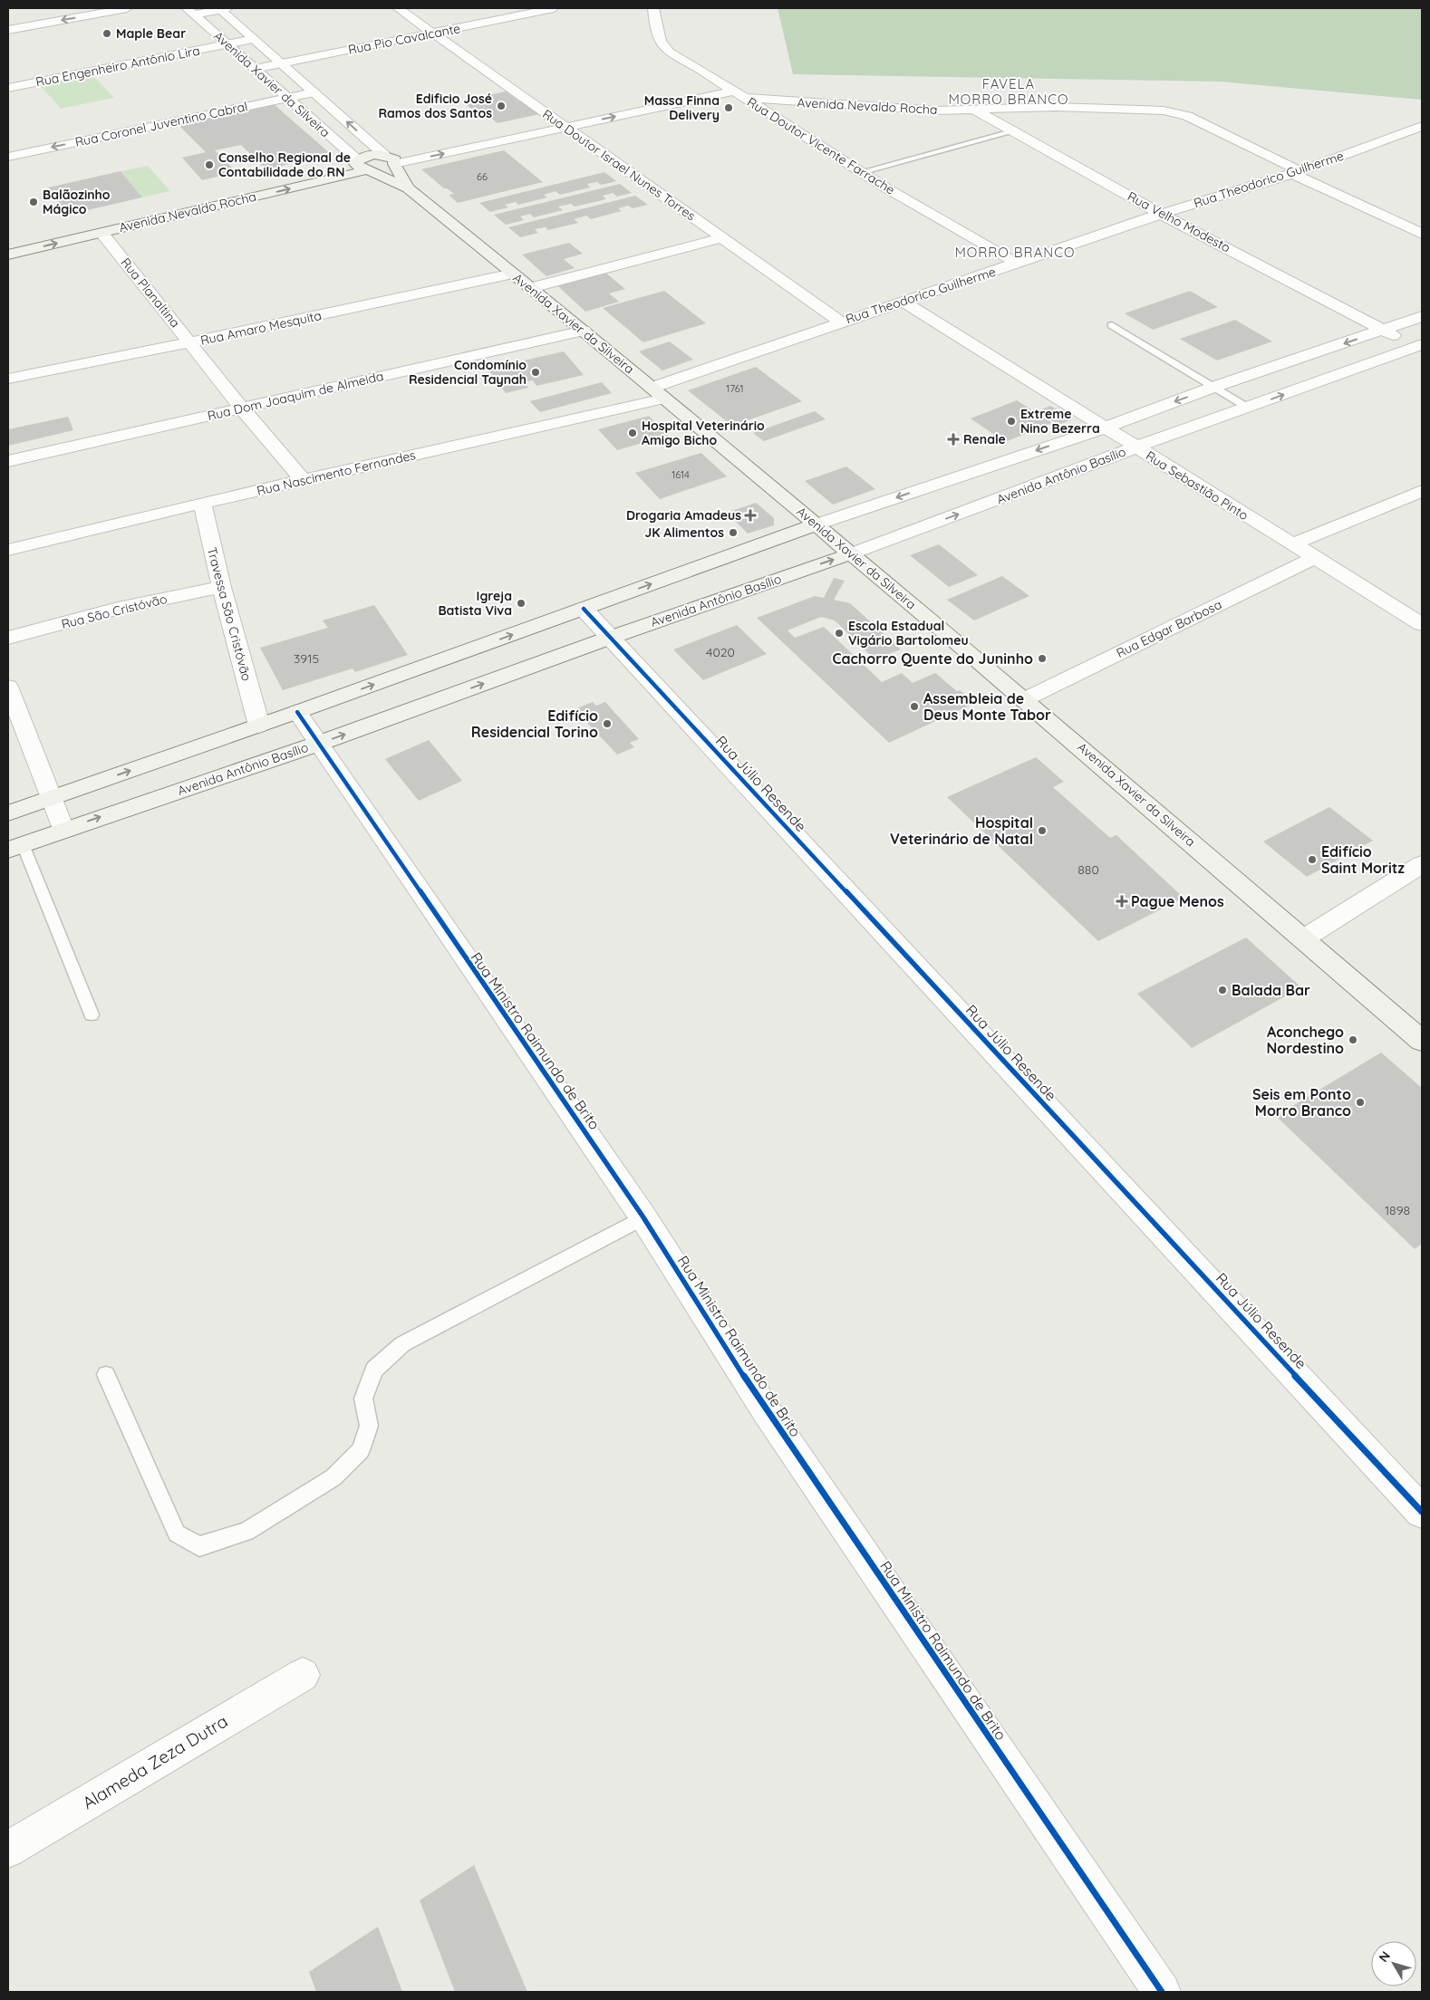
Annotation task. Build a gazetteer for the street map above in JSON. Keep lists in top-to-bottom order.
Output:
{
  "streets": {
    "main road": ["Avenida Xavier da Silveira", "Avenida Nevaldo Rocha", "Avenida Antônio Basílio"],
    "street": [
      "Rua Pio Cavalcante",
      "Rua Engenheiro Antônio Lira",
      "Rua Coronel Juventino Cabral",
      "Rua Doutor Vicente Farrache",
      "Rua Doutor Israel Nunes Torres",
      "Rua Theodorico Guilherme",
      "Rua Velho Modesto",
      "Rua Planaltina",
      "Rua Amaro Mesquita",
      "Rua Dom Joaquim de Almeida",
      "Rua Nascimento Fernandes",
      "Rua Sebastião Pinto",
      "Rua São Cristóvão",
      "Travessa São Cristóvão",
      "Rua Edgar Barbosa",
      "Rua Júlio Resende",
      "Rua Ministro Raimundo de Brito",
      "Alameda Zeza Dutra"
    ]
  },
  "crossings": [
    ["Rua Pio Cavalcante", "Avenida Xavier da Silveira"],
    ["Rua Pio Cavalcante", "Rua Doutor Israel Nunes Torres"],
    ["Rua Engenheiro Antônio Lira", "Avenida Xavier da Silveira"],
    ["Avenida Xavier da Silveira", "Avenida Nevaldo Rocha"],
    ["Avenida Xavier da Silveira", "Rua Coronel Juventino Cabral"],
    ["Avenida Xavier da Silveira", "Rua Theodorico Guilherme"],
    ["Avenida Xavier da Silveira", "Rua Amaro Mesquita"],
    ["Avenida Xavier da Silveira", "Rua Dom Joaquim de Almeida"],
    ["Avenida Xavier da Silveira", "Rua Nascimento Fernandes"],
    ["Avenida Xavier da Silveira", "Avenida Antônio Basílio"],
    ["Avenida Xavier da Silveira", "Rua Edgar Barbosa"],
    ["Avenida Nevaldo Rocha", "Rua Doutor Vicente Farrache"],
    ["Avenida Nevaldo Rocha", "Rua Doutor Israel Nunes Torres"],
    ["Avenida Nevaldo Rocha", "Rua Theodorico Guilherme"],
    ["Avenida Nevaldo Rocha", "Rua Velho Modesto"],
    ["Avenida Nevaldo Rocha", "Rua Planaltina"],
    ["Rua Doutor Vicente Farrache", "Rua Theodorico Guilherme"],
    ["Rua Doutor Israel Nunes Torres", "Rua Theodorico Guilherme"],
    ["Rua Theodorico Guilherme", "Rua Velho Modesto"],
    ["Rua Theodorico Guilherme", "Rua Nascimento Fernandes"],
    ["Rua Theodorico Guilherme", "Rua Sebastião Pinto"],
    ["Rua Velho Modesto", "Avenida Antônio Basílio"],
    ["Rua Planaltina", "Rua Amaro Mesquita"],
    ["Rua Planaltina", "Rua Dom Joaquim de Almeida"],
    ["Rua Planaltina", "Rua Nascimento Fernandes"],
    ["Rua Nascimento Fernandes", "Travessa São Cristóvão"],
    ["Avenida Antônio Basílio", "Rua Sebastião Pinto"],
    ["Avenida Antônio Basílio", "Travessa São Cristóvão"],
    ["Avenida Antônio Basílio", "Rua Júlio Resende"],
    ["Avenida Antônio Basílio", "Rua Ministro Raimundo de Brito"],
    ["Rua Sebastião Pinto", "Rua Edgar Barbosa"],
    ["Rua São Cristóvão", "Travessa São Cristóvão"]
  ],
  "districts": ["FAVELA MORRO BRANCO", "MORRO BRANCO"],
  "places": {
    "other": [
      "Maple Bear",
      "Edificio José Ramos dos Santos",
      "Massa Finna Delivery",
      "Conselho Regional de Contabilidade do RN",
      "Balãozinho Mágico",
      "Condomínio Residencial Taynah",
      "Extreme Nino Bezerra",
      "Hospital Veterinário Amigo Bicho",
      "JK Alimentos",
      "Igreja Batista Viva",
      "Escola Estadual Vigário Bartolomeu",
      "Cachorro Quente do Juninho",
      "Assembleia de Deus Monte Tabor",
      "Edifício Residencial Torino",
      "Hospital Veterinário de Natal",
      "Edifício Saint Moritz",
      "Balada Bar",
      "Aconchego Nordestino",
      "Seis em Ponto Morro Branco"
    ],
    "health": ["Renale", "Drogaria Amadeus", "Pague Menos"]
  },
  "house_numbers": [
    "66",
    "1761",
    "1614",
    "4020",
    "3915",
    "880",
    "1898"
  ],
  "north": "top left"
}
